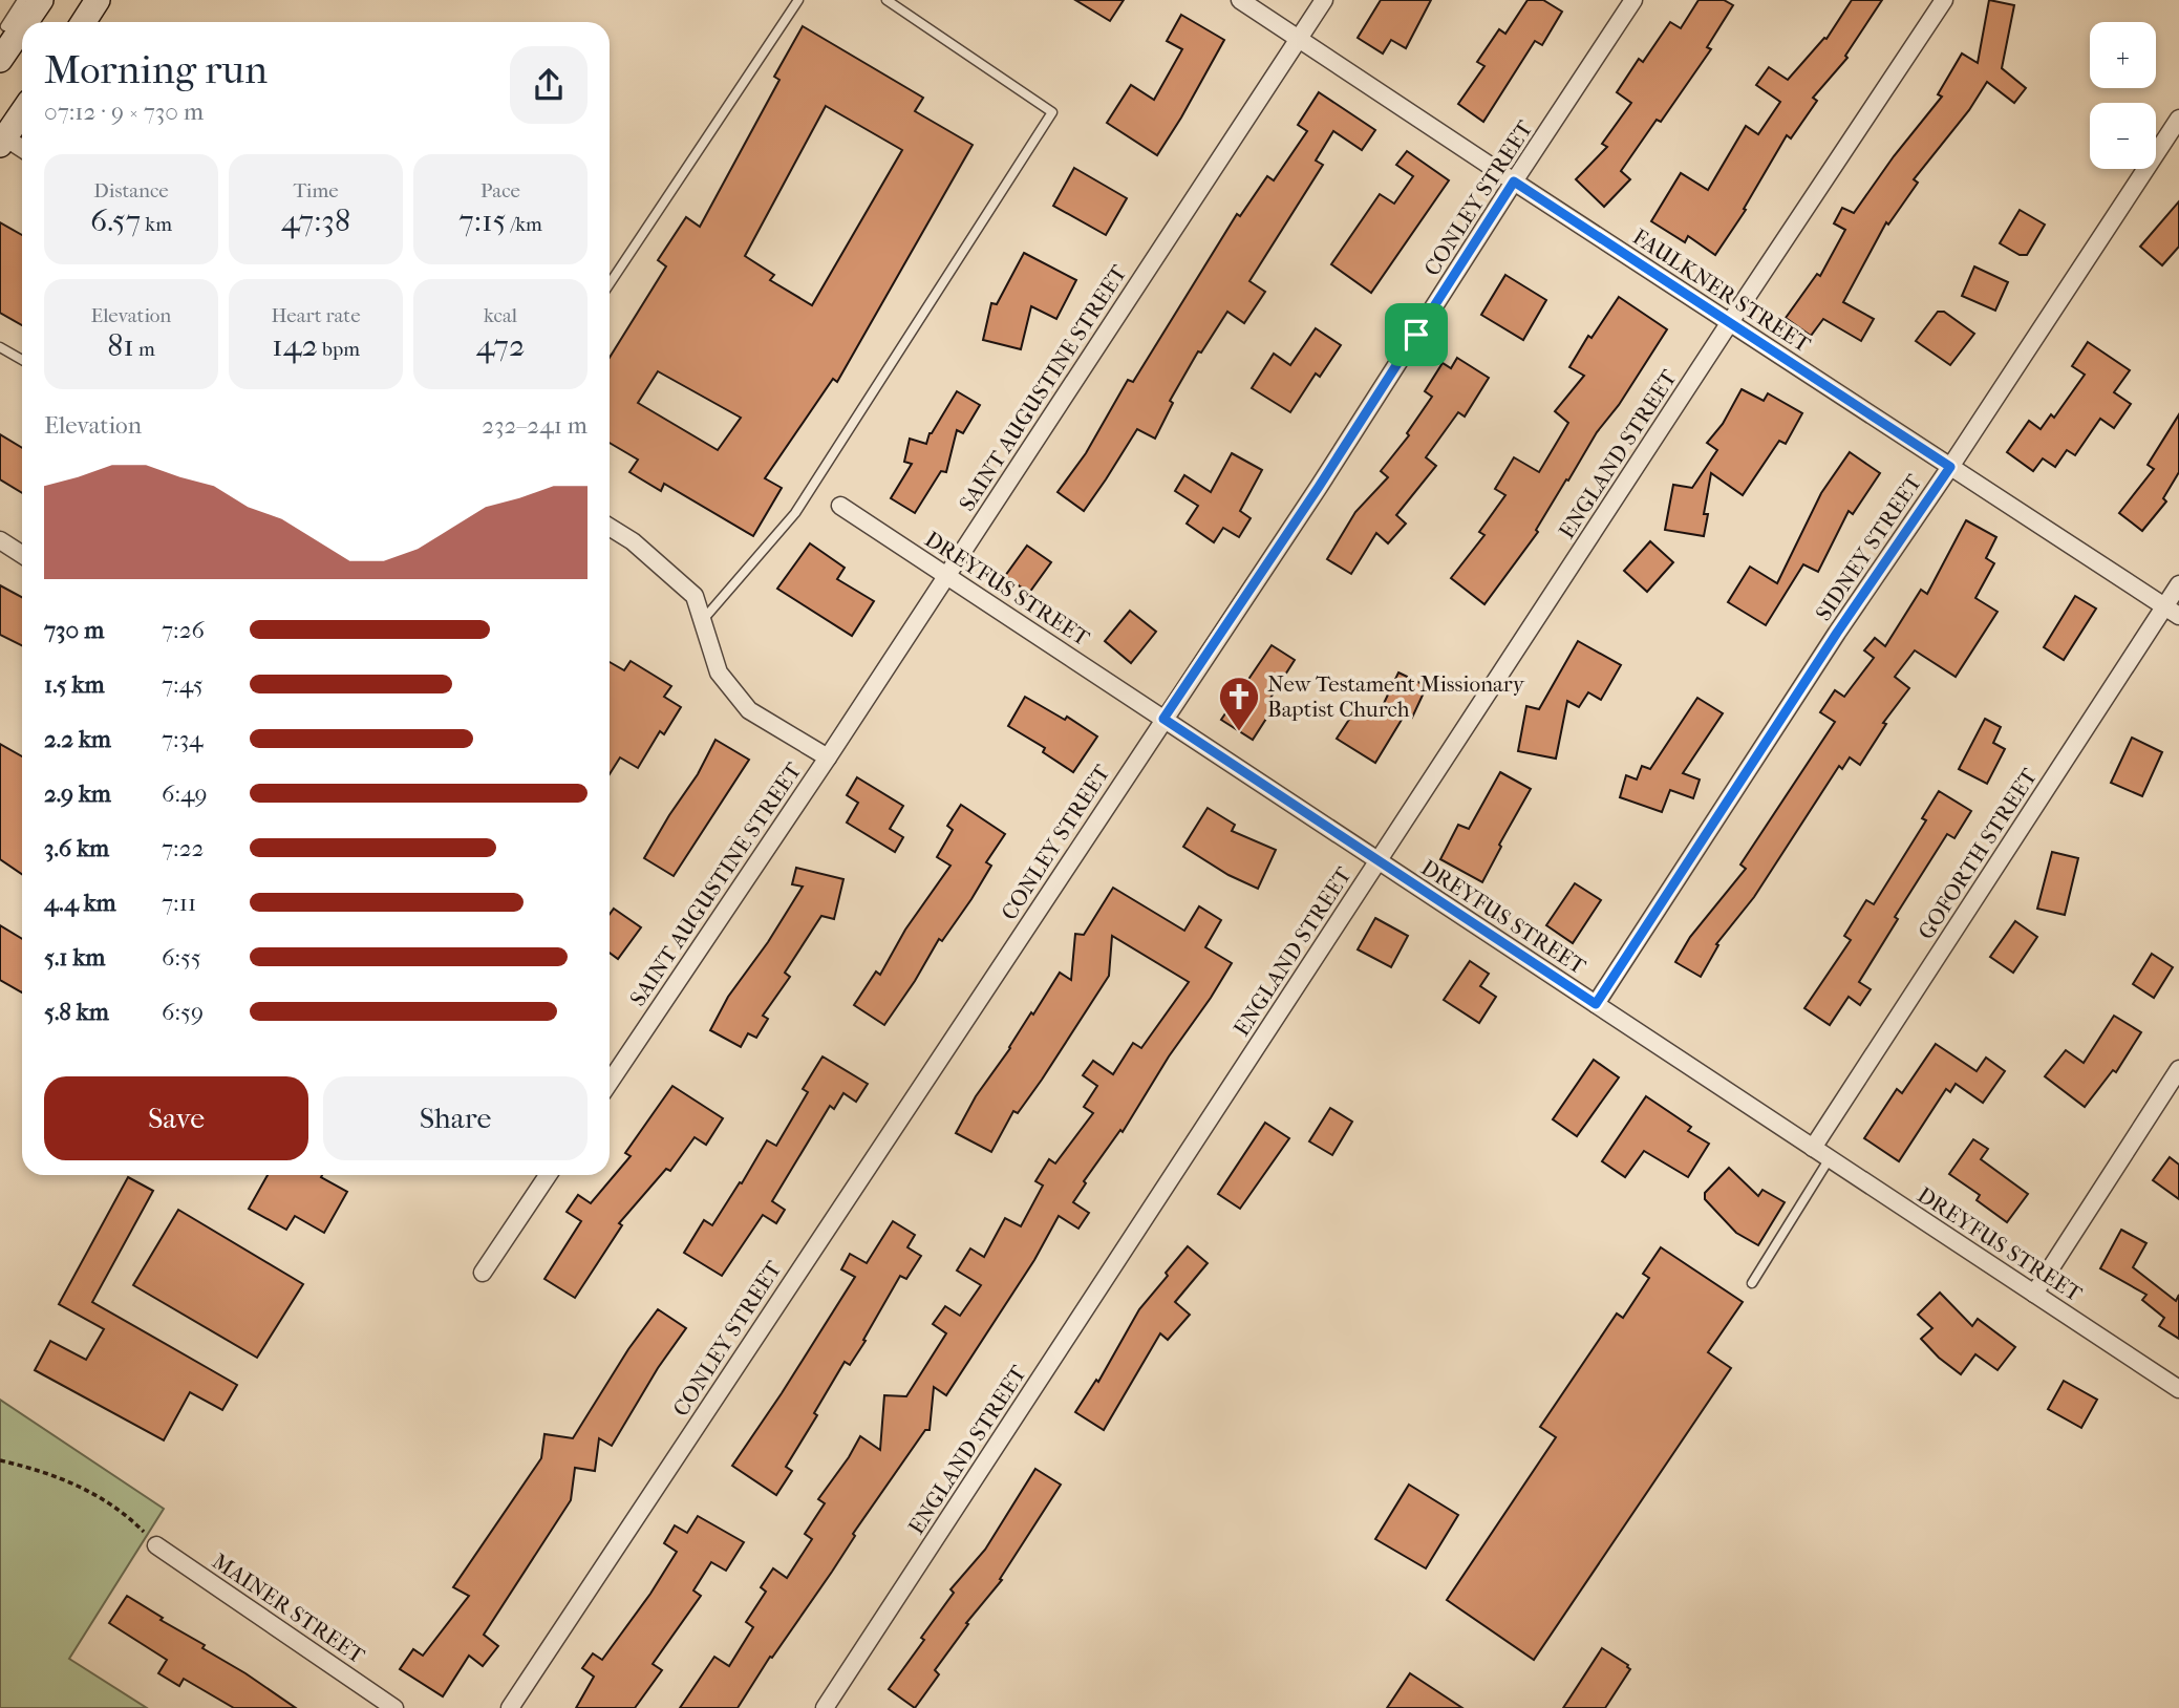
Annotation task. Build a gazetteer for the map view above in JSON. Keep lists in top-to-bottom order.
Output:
{
  "streets": {
    "street": [
      "CONLEY STREET",
      "FAULKNER STREET",
      "SAINT AUGUSTINE STREET",
      "ENGLAND STREET",
      "SIDNEY STREET",
      "DREYFUS STREET",
      "GOFORTH STREET",
      "MAINER STREET"
    ]
  },
  "crossings": [
    ["CONLEY STREET", "FAULKNER STREET"],
    ["CONLEY STREET", "DREYFUS STREET"],
    ["FAULKNER STREET", "SAINT AUGUSTINE STREET"],
    ["FAULKNER STREET", "ENGLAND STREET"],
    ["FAULKNER STREET", "SIDNEY STREET"],
    ["FAULKNER STREET", "GOFORTH STREET"],
    ["SAINT AUGUSTINE STREET", "DREYFUS STREET"],
    ["ENGLAND STREET", "DREYFUS STREET"],
    ["SIDNEY STREET", "DREYFUS STREET"],
    ["DREYFUS STREET", "GOFORTH STREET"]
  ],
  "places": {
    "church": ["New Testament Missionary Baptist Church"]
  },
  "page": {
    "map_buttons": ["+", "−"],
    "heading": ["Morning run", "07:12 · 9 × 730 m"],
    "stats": [
      ["Distance", "6.57 km"],
      ["Time", "47:38"],
      ["Pace", "7:15 /km"],
      ["Elevation", "81 m"],
      ["Heart rate", "142 bpm"],
      ["kcal", "472"]
    ],
    "chart": ["Elevation", "232–241 m"],
    "list": [
      {
        "name": "730 m",
        "note": "7:26"
      },
      {
        "name": "1.5 km",
        "note": "7:45"
      },
      {
        "name": "2.2 km",
        "note": "7:34"
      },
      {
        "name": "2.9 km",
        "note": "6:49"
      },
      {
        "name": "3.6 km",
        "note": "7:22"
      },
      {
        "name": "4.4 km",
        "note": "7:11"
      },
      {
        "name": "5.1 km",
        "note": "6:55"
      },
      {
        "name": "5.8 km",
        "note": "6:59"
      }
    ],
    "buttons": ["Save", "Share"]
  }
}
